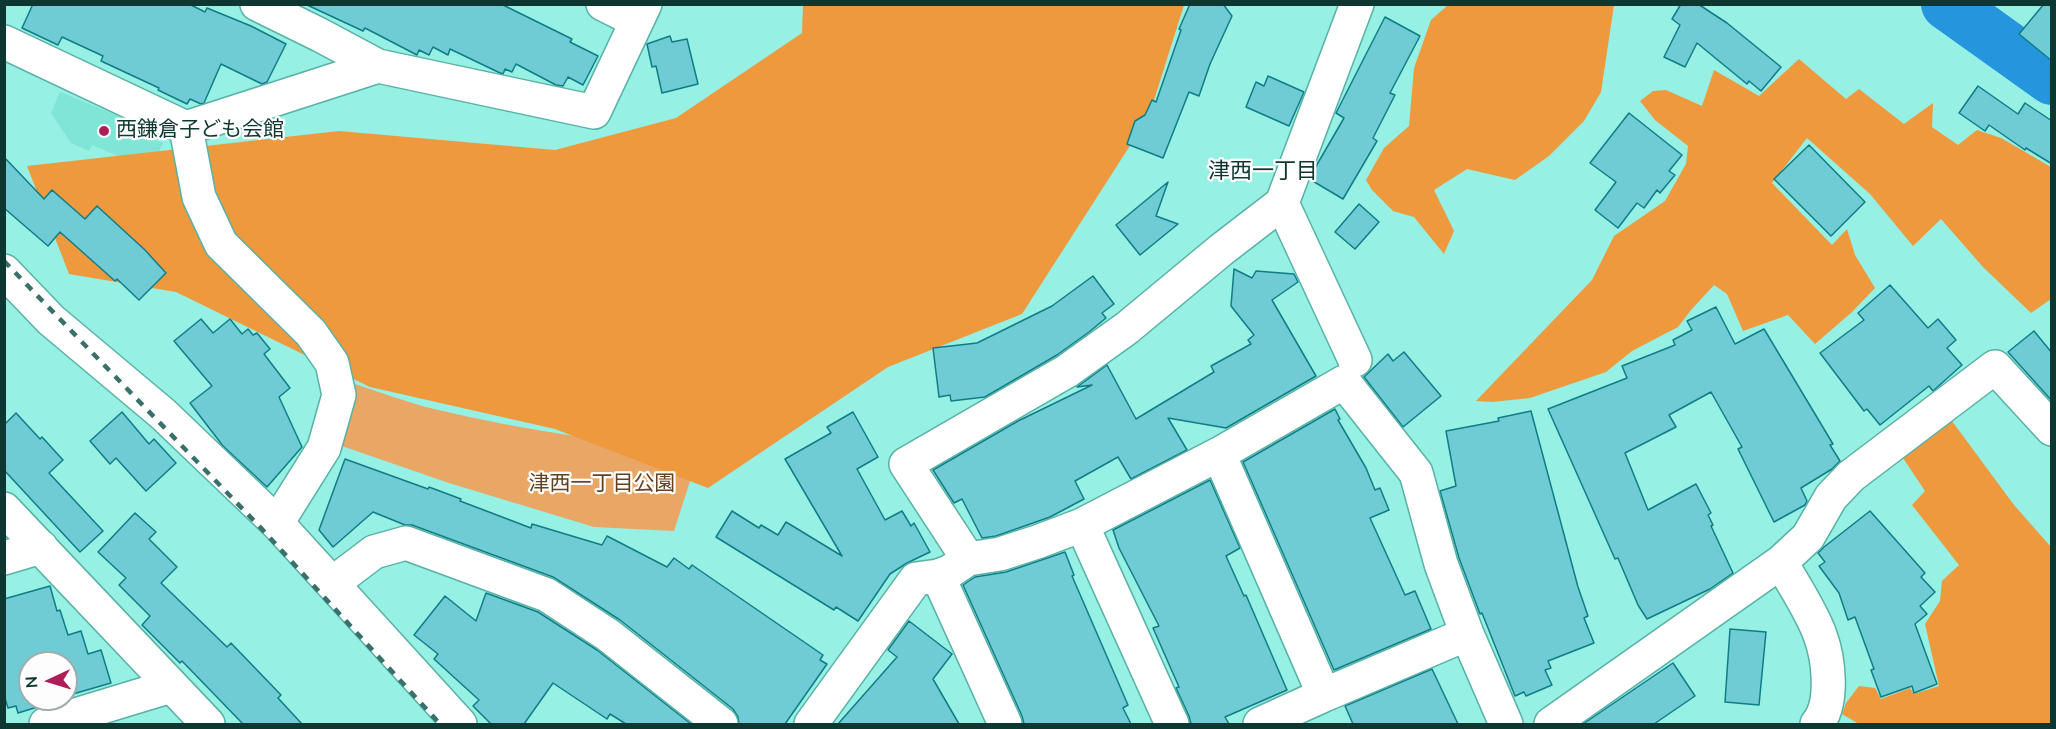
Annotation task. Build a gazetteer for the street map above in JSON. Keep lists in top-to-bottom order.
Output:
{
  "districts": ["津西一丁目"],
  "parks": ["津西一丁目公園"],
  "places": ["西鎌倉子ども会館"],
  "north": "left"
}
